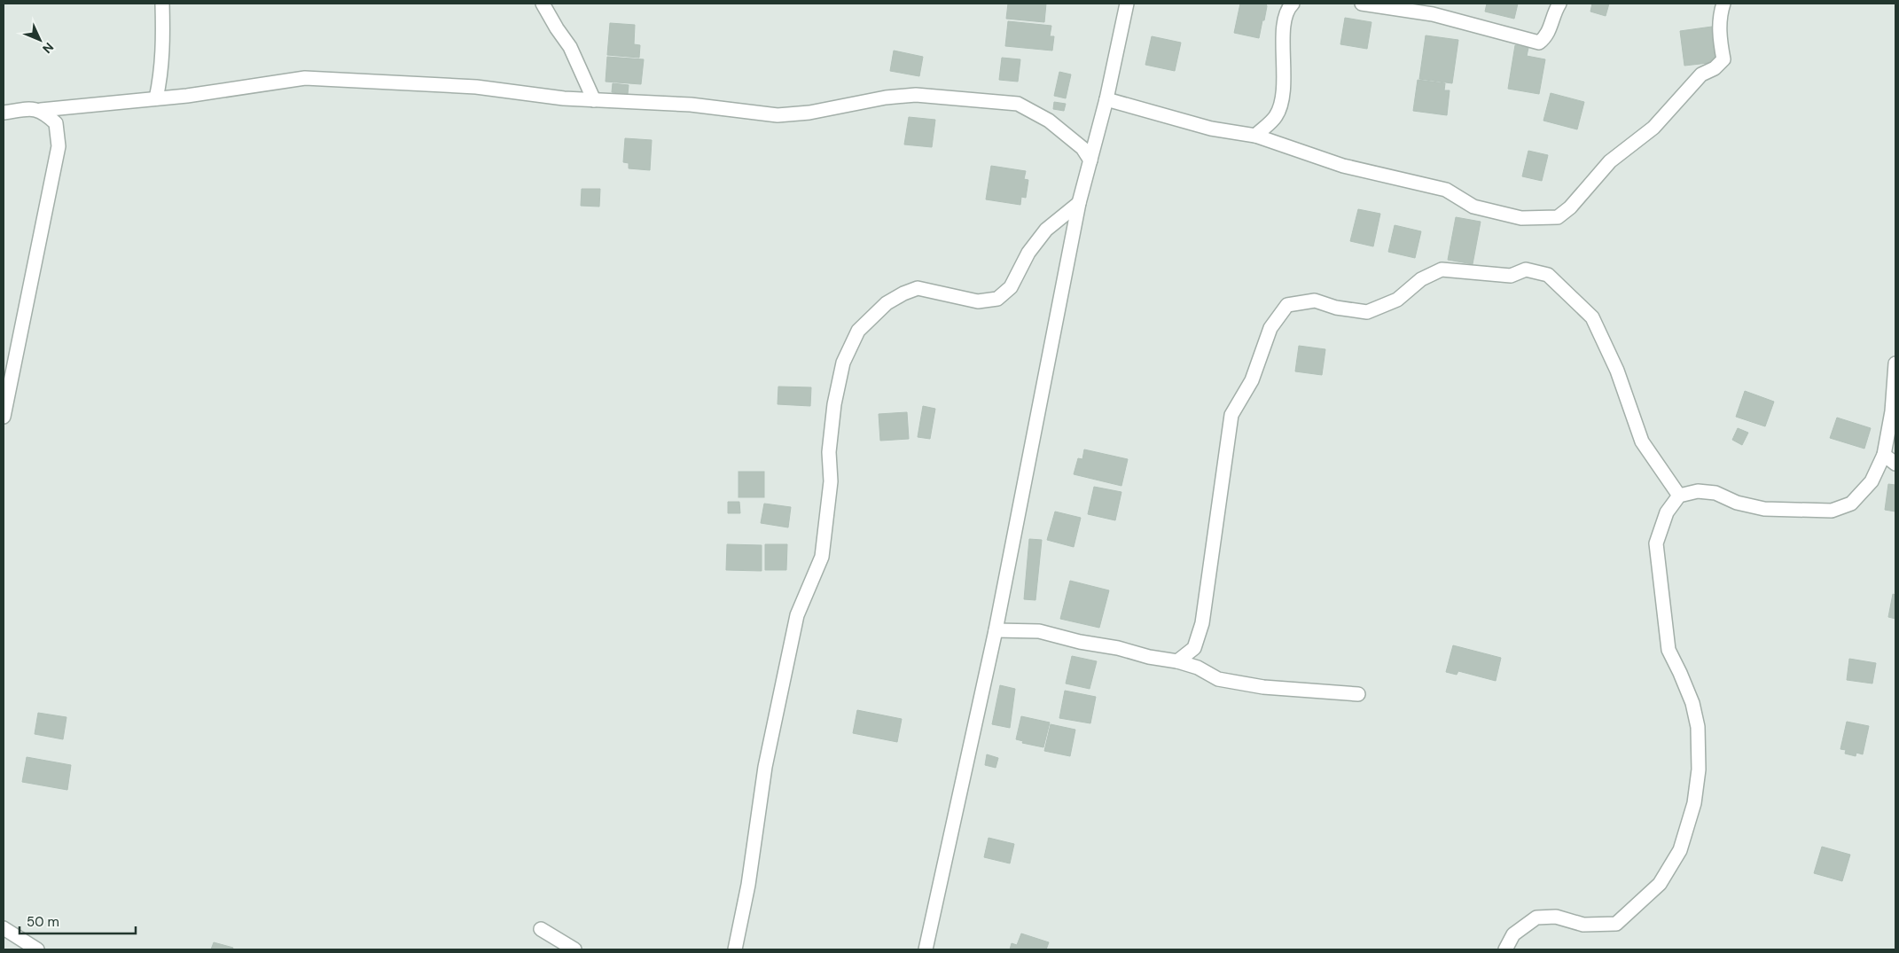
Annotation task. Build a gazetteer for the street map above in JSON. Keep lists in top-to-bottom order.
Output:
{
  "scale_bar": "50 m",
  "north": "bottom right"
}
